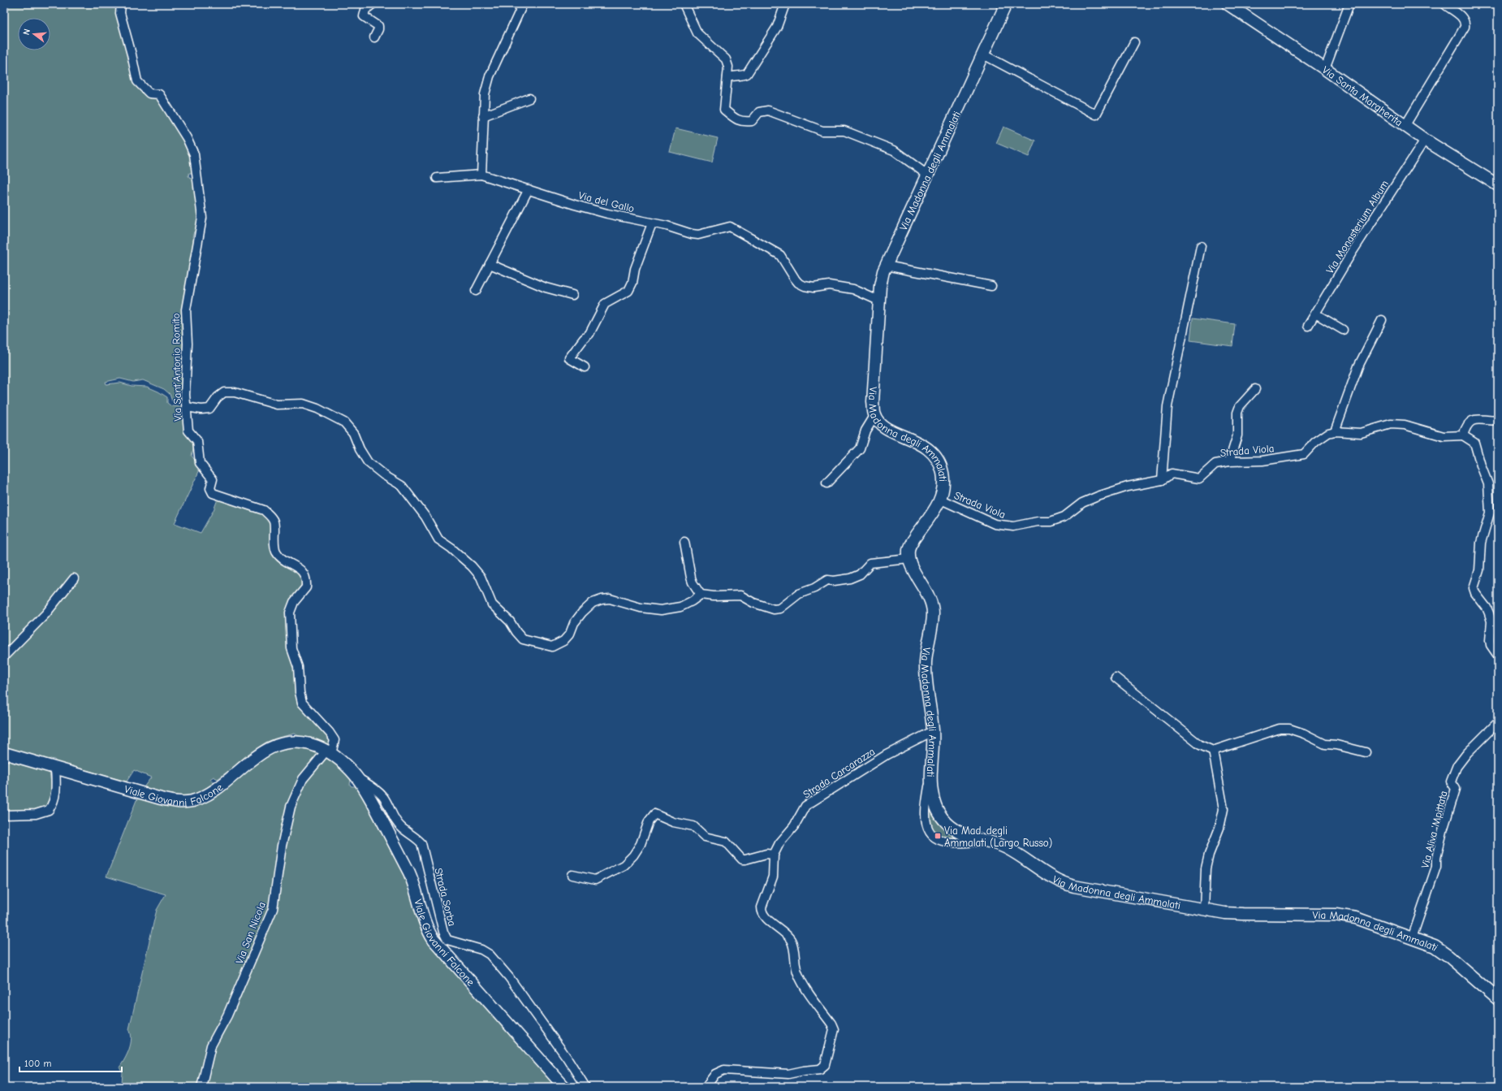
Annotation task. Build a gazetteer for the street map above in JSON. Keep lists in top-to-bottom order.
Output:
{
  "streets": {
    "street": [
      "Via Santa Margherita",
      "Via Madonna degli Ammalati",
      "Via del Gallo",
      "Via Monasterium Album",
      "Via Sant'Antonio Romito",
      "Strada Viola",
      "Strada Carcarazza",
      "Viale Giovanni Falcone",
      "Via Aliva 'Mpittata",
      "Strada Sorba",
      "Via San Nicola"
    ]
  },
  "crossings": [
    ["Via Santa Margherita", "Via Monasterium Album"],
    ["Via Madonna degli Ammalati", "Via del Gallo"],
    ["Via Madonna degli Ammalati", "Strada Viola"],
    ["Via Madonna degli Ammalati", "Strada Carcarazza"],
    ["Via Madonna degli Ammalati", "Via Aliva 'Mpittata"],
    ["Via Sant'Antonio Romito", "Viale Giovanni Falcone"],
    ["Via Sant'Antonio Romito", "Via San Nicola"],
    ["Viale Giovanni Falcone", "Strada Sorba"],
    ["Viale Giovanni Falcone", "Via San Nicola"]
  ],
  "places": {
    "transit": ["Via Mad. degli Ammalati (Largo Russo)"]
  },
  "scale_bar": "100 m",
  "north": "left"
}
